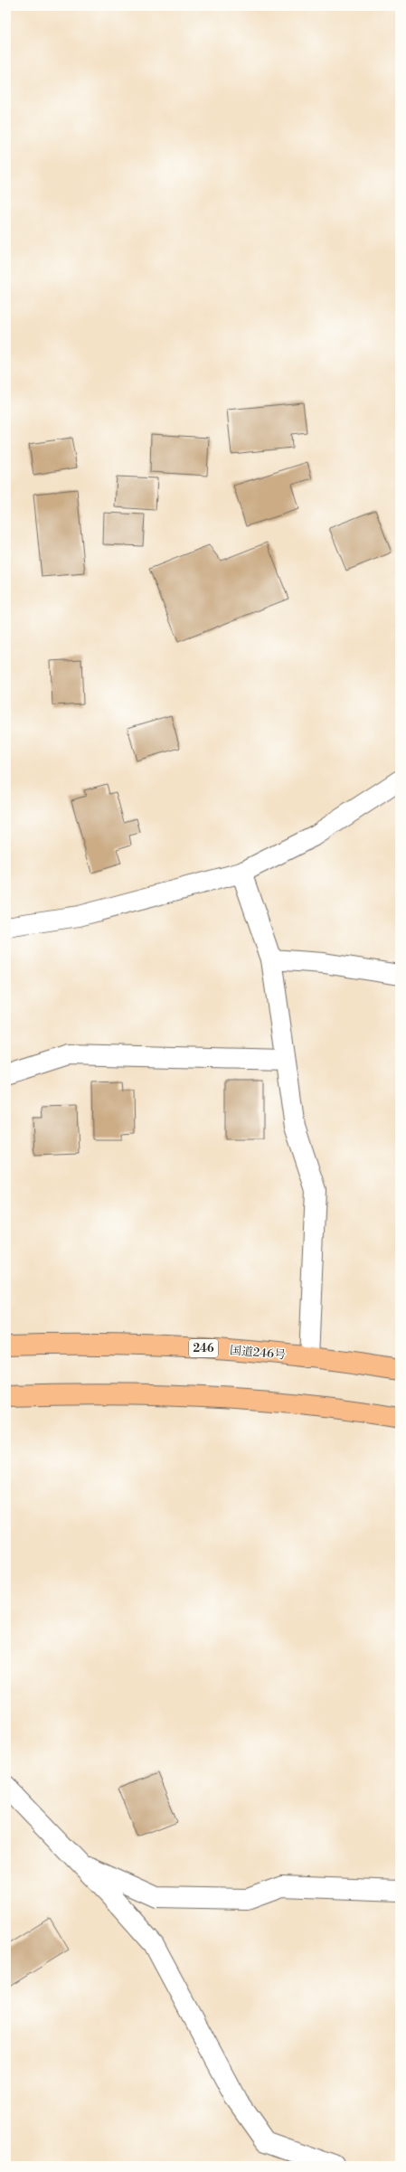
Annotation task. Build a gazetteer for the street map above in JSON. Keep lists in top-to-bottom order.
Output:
{
  "streets": {
    "highway": ["246", "国道246号"]
  }
}
